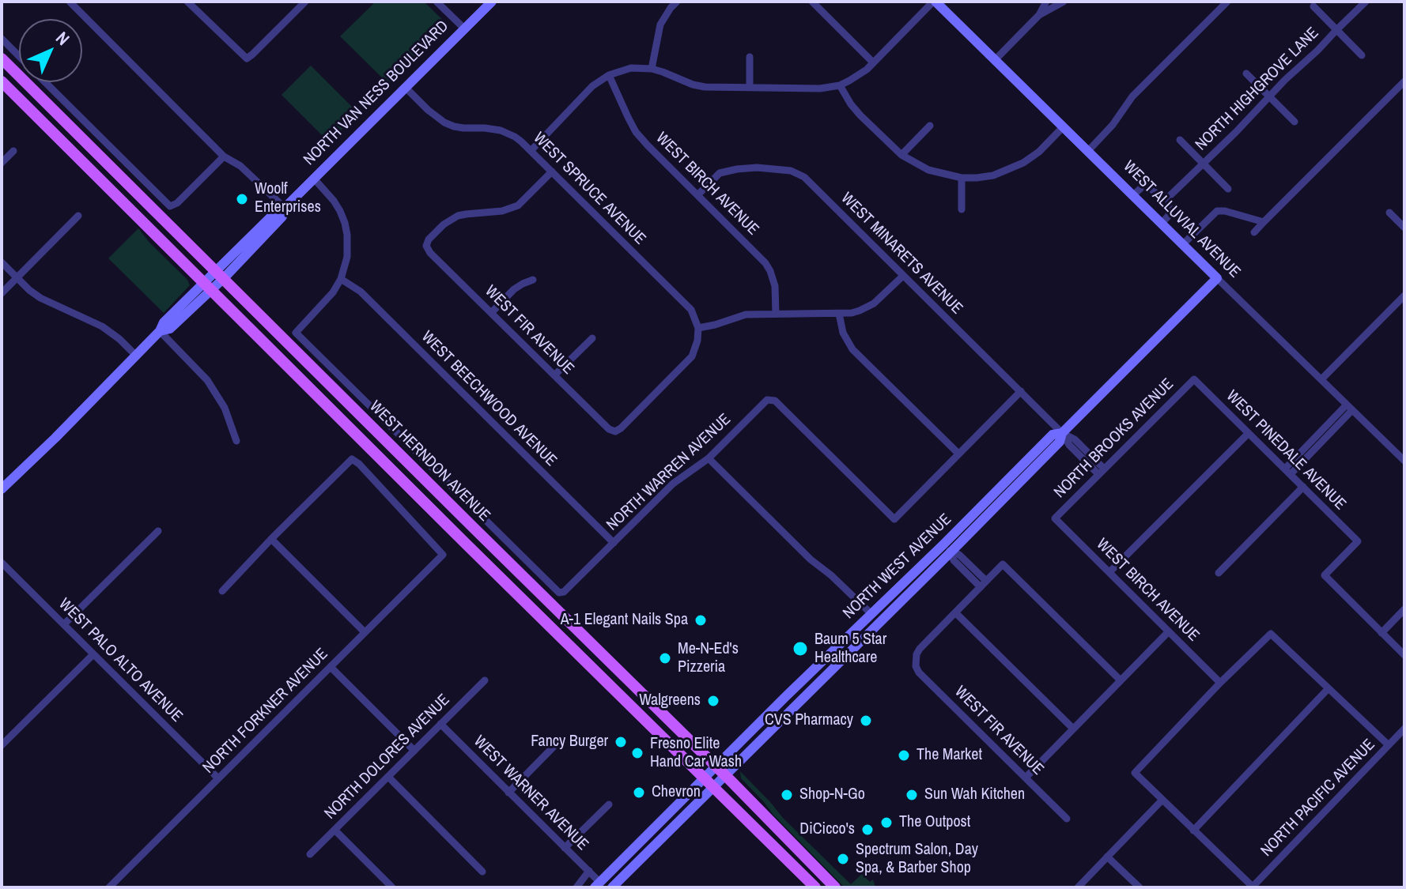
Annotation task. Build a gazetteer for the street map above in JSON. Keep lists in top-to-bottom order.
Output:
{
  "streets": {
    "main road": ["WEST HERNDON AVENUE"],
    "street": [
      "NORTH HIGHGROVE LANE",
      "NORTH VAN NESS BOULEVARD",
      "WEST BIRCH AVENUE",
      "WEST SPRUCE AVENUE",
      "WEST ALLUVIAL AVENUE",
      "WEST MINARETS AVENUE",
      "WEST FIR AVENUE",
      "WEST BEECHWOOD AVENUE",
      "NORTH BROOKS AVENUE",
      "WEST PINEDALE AVENUE",
      "NORTH WARREN AVENUE",
      "NORTH WEST AVENUE",
      "WEST PALO ALTO AVENUE",
      "NORTH FORKNER AVENUE",
      "NORTH DOLORES AVENUE",
      "WEST WARNER AVENUE",
      "NORTH PACIFIC AVENUE"
    ]
  },
  "crossings": [
    ["NORTH VAN NESS BOULEVARD", "WEST SPRUCE AVENUE"],
    ["NORTH VAN NESS BOULEVARD", "WEST HERNDON AVENUE"],
    ["WEST BIRCH AVENUE", "WEST MINARETS AVENUE"],
    ["WEST BIRCH AVENUE", "NORTH BROOKS AVENUE"],
    ["WEST SPRUCE AVENUE", "WEST FIR AVENUE"],
    ["WEST ALLUVIAL AVENUE", "NORTH WEST AVENUE"],
    ["WEST MINARETS AVENUE", "NORTH BROOKS AVENUE"],
    ["WEST MINARETS AVENUE", "NORTH WEST AVENUE"],
    ["WEST BEECHWOOD AVENUE", "NORTH WARREN AVENUE"],
    ["NORTH BROOKS AVENUE", "WEST PINEDALE AVENUE"],
    ["WEST HERNDON AVENUE", "NORTH WEST AVENUE"],
    ["NORTH WEST AVENUE", "WEST WARNER AVENUE"],
    ["WEST PALO ALTO AVENUE", "NORTH FORKNER AVENUE"],
    ["NORTH DOLORES AVENUE", "WEST WARNER AVENUE"]
  ],
  "places": [
    "Woolf Enterprises",
    "A-1 Elegant Nails Spa",
    "Baum 5 Star Healthcare",
    "Me-N-Ed's Pizzeria",
    "Walgreens",
    "CVS Pharmacy",
    "Fancy Burger",
    "Fresno Elite Hand Car Wash",
    "The Market",
    "Chevron",
    "Shop-N-Go",
    "Sun Wah Kitchen",
    "The Outpost",
    "DiCicco's",
    "Spectrum Salon, Day Spa, & Barber Shop"
  ],
  "north": "top right"
}
